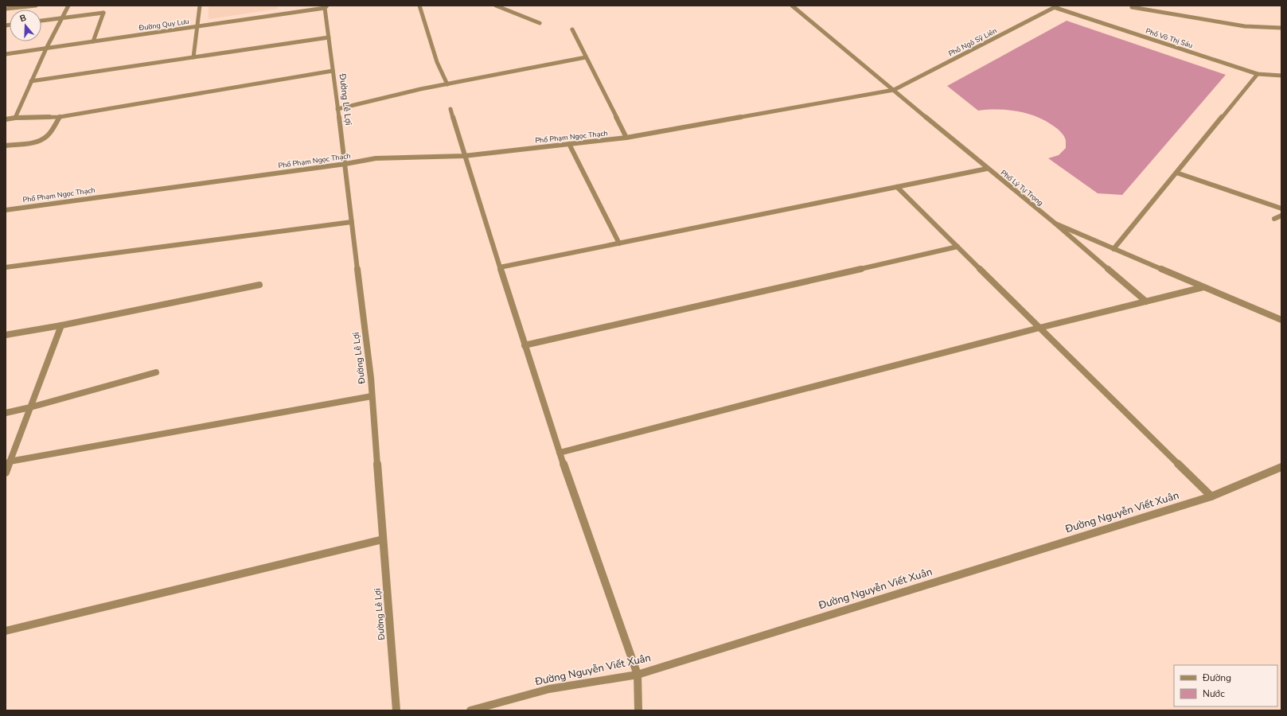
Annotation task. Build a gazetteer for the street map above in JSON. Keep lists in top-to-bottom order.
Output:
{
  "streets": {
    "street": [
      "Đường Quy Lưu",
      "Phố Võ Thị Sáu",
      "Phố Ngô Sỹ Liên",
      "Đường Lê Lợi",
      "Phố Phạm Ngọc Thạch",
      "Phố Lý Tự Trọng",
      "Đường Nguyễn Viết Xuân"
    ]
  },
  "crossings": [
    ["Đường Quy Lưu", "Đường Lê Lợi"],
    ["Phố Võ Thị Sáu", "Phố Ngô Sỹ Liên"],
    ["Phố Ngô Sỹ Liên", "Phố Phạm Ngọc Thạch"],
    ["Phố Ngô Sỹ Liên", "Phố Lý Tự Trọng"],
    ["Đường Lê Lợi", "Phố Phạm Ngọc Thạch"]
  ],
  "legend": ["Đường", "Nước"],
  "north": "top"
}
